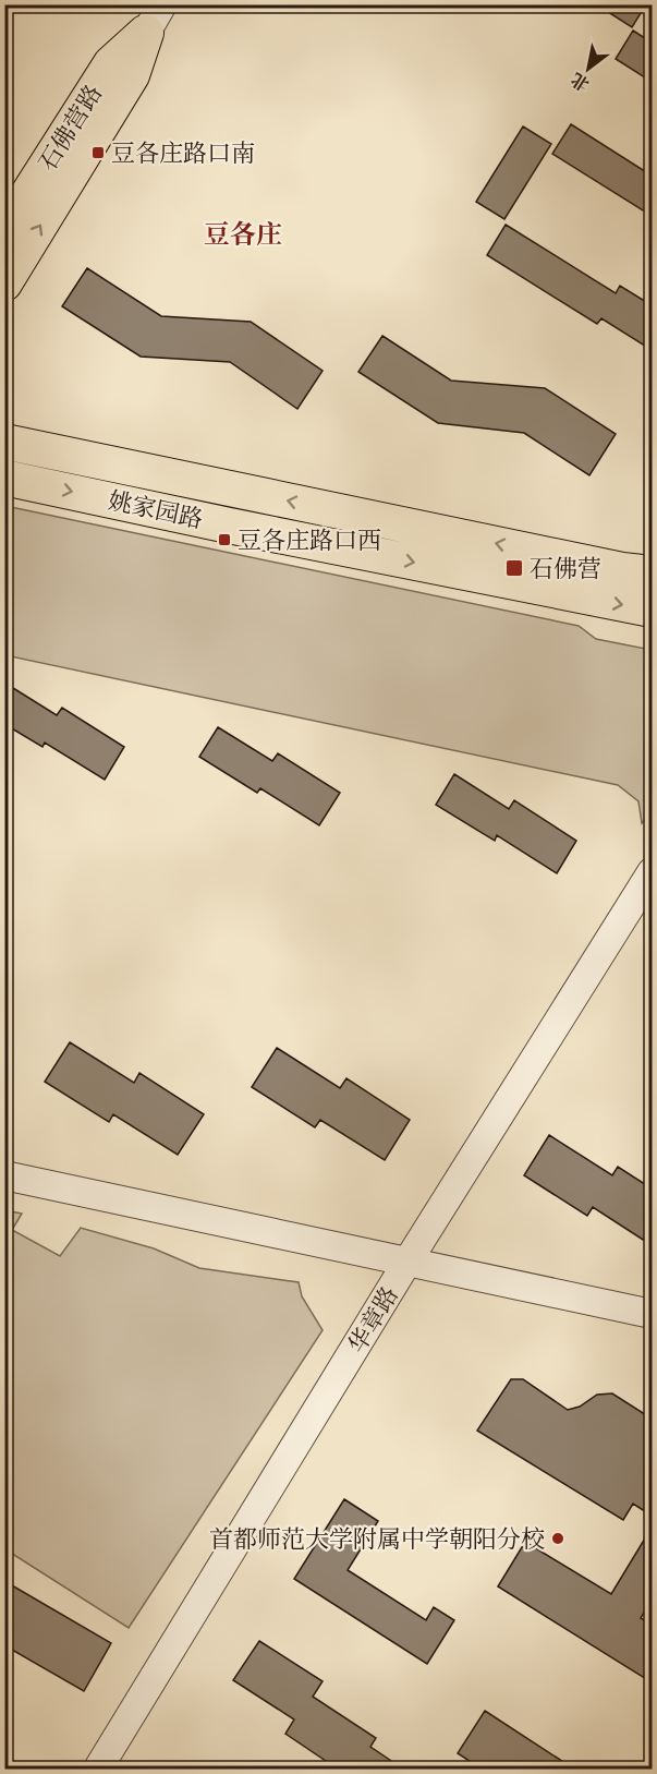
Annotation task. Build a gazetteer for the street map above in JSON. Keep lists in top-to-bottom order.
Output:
{
  "streets": {
    "main road": ["石佛营路", "姚家园路"],
    "street": ["华章路"]
  },
  "districts": ["豆各庄"],
  "places": {
    "transit": ["豆各庄路口南", "豆各庄路口西", "石佛营"],
    "other": ["首都师范大学附属中学朝阳分校"]
  },
  "north": "bottom left"
}
